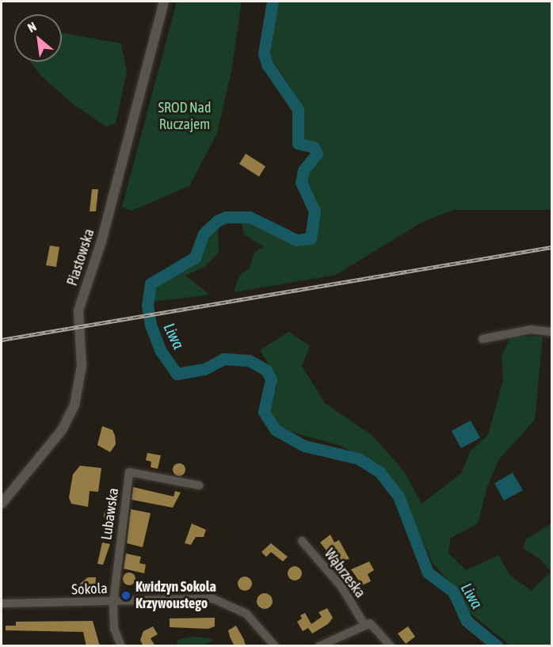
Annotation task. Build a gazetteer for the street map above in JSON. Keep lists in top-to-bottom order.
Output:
{
  "streets": {
    "street": [
      "Piastowska",
      "Lubawska",
      "Wąbrzeska",
      "Sokola"
    ]
  },
  "crossings": [
    ["Lubawska", "Sokola"]
  ],
  "water": ["Liwa"],
  "parks": ["SROD Nad Ruczajem"],
  "places": ["Kwidzyn Sokola Krzywoustego"],
  "north": "top left"
}
